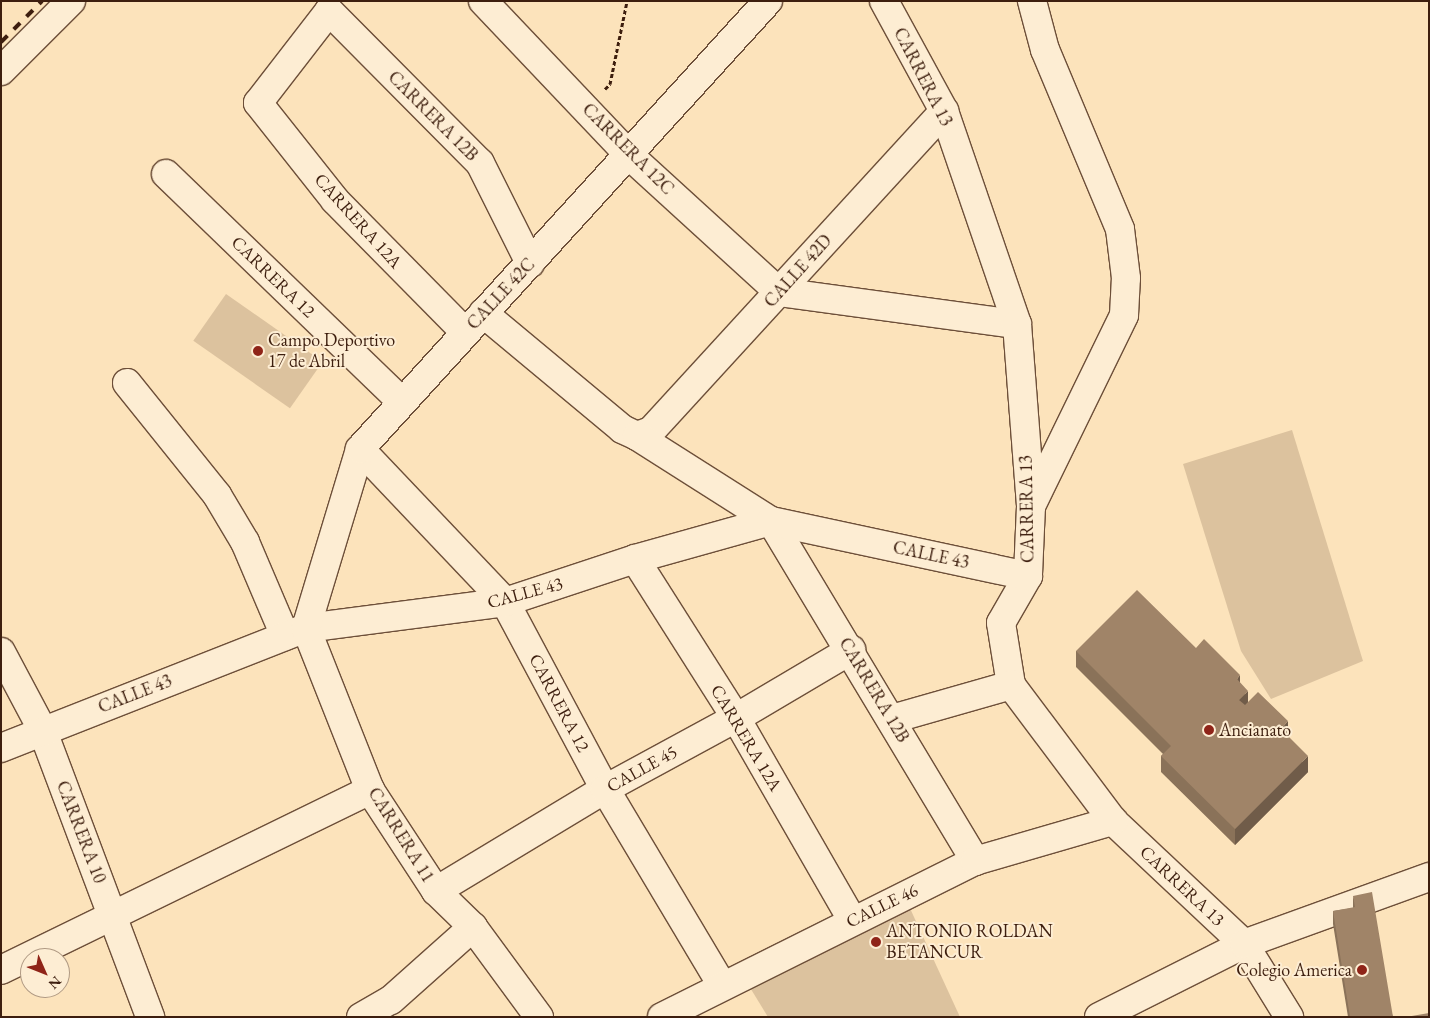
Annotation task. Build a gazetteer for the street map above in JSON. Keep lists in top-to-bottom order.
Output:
{
  "streets": {
    "street": [
      "CARRERA 13",
      "CARRERA 12B",
      "CARRERA 12C",
      "CARRERA 12A",
      "CALLE 42D",
      "CARRERA 12",
      "CALLE 42C",
      "CALLE 43",
      "CALLE 45",
      "CARRERA 10",
      "CARRERA 11",
      "CALLE 46"
    ]
  },
  "crossings": [
    ["CARRERA 13", "CALLE 42D"],
    ["CARRERA 13", "CALLE 43"],
    ["CARRERA 13", "CALLE 46"],
    ["CARRERA 12B", "CARRERA 12A"],
    ["CARRERA 12B", "CALLE 42C"],
    ["CARRERA 12B", "CALLE 43"],
    ["CARRERA 12B", "CALLE 45"],
    ["CARRERA 12B", "CALLE 46"],
    ["CARRERA 12C", "CALLE 42D"],
    ["CARRERA 12C", "CALLE 42C"],
    ["CARRERA 12A", "CALLE 42C"],
    ["CARRERA 12A", "CALLE 43"],
    ["CARRERA 12A", "CALLE 45"],
    ["CARRERA 12A", "CALLE 46"],
    ["CARRERA 12", "CALLE 42C"],
    ["CARRERA 12", "CALLE 43"],
    ["CARRERA 12", "CALLE 45"],
    ["CARRERA 12", "CALLE 46"],
    ["CALLE 42C", "CALLE 43"],
    ["CALLE 42C", "CARRERA 11"],
    ["CALLE 43", "CARRERA 10"],
    ["CALLE 43", "CARRERA 11"],
    ["CALLE 45", "CARRERA 11"]
  ],
  "places": [
    "Campo Deportivo 17 de Abril",
    "Ancianato",
    "ANTONIO ROLDAN BETANCUR",
    "Colegio America"
  ],
  "north": "bottom right"
}
